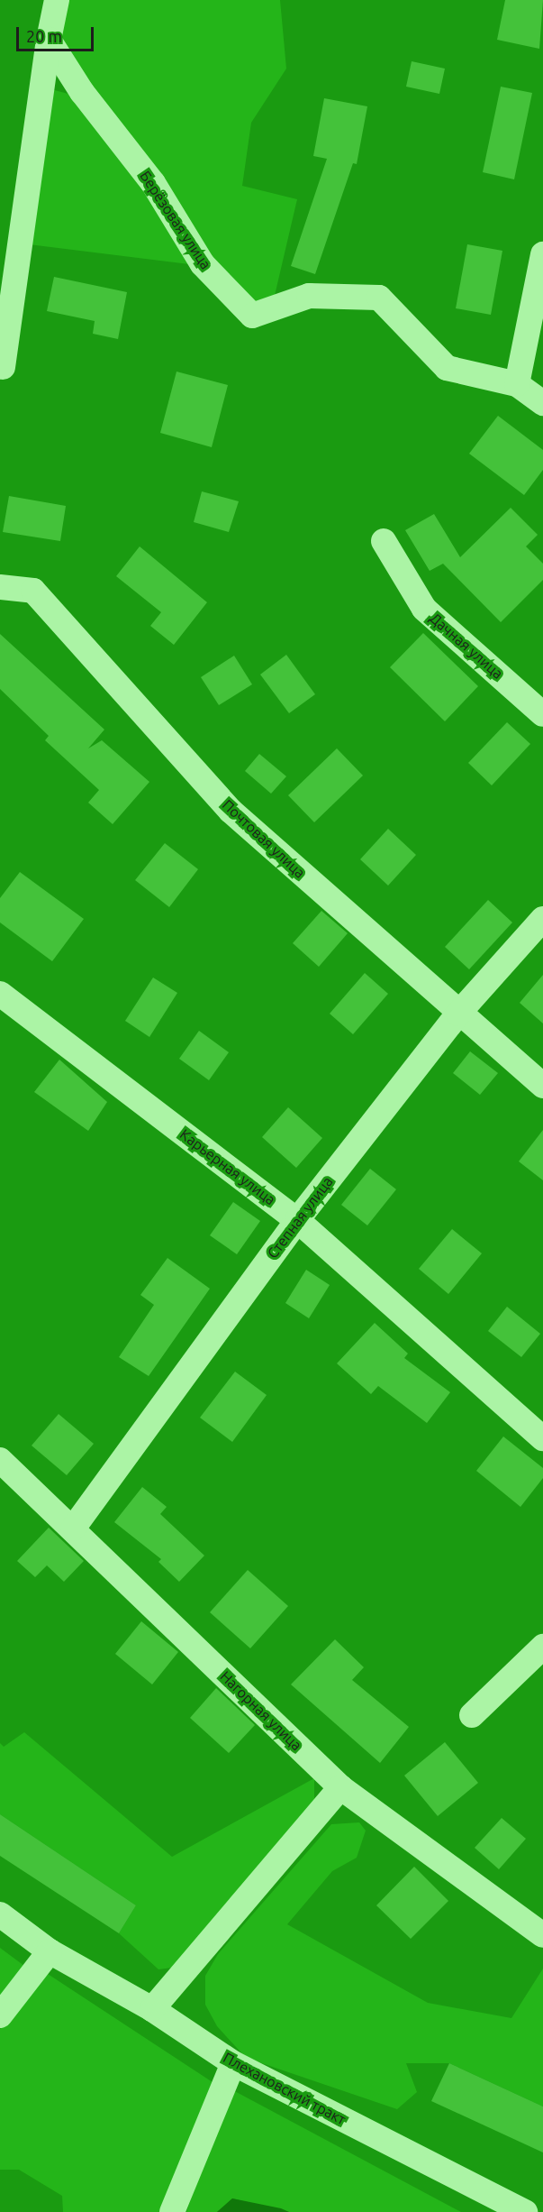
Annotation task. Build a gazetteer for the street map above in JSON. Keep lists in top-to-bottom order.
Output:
{
  "streets": {
    "street": [
      "Берёзовая улица",
      "Дачная улица",
      "Почтовая улица",
      "Карьерная улица",
      "Степная улица",
      "Нагорная улица",
      "Плехановский тракт"
    ]
  },
  "crossings": [
    ["Почтовая улица", "Степная улица"],
    ["Карьерная улица", "Степная улица"],
    ["Степная улица", "Нагорная улица"]
  ],
  "scale_bar": "20 m"
}
